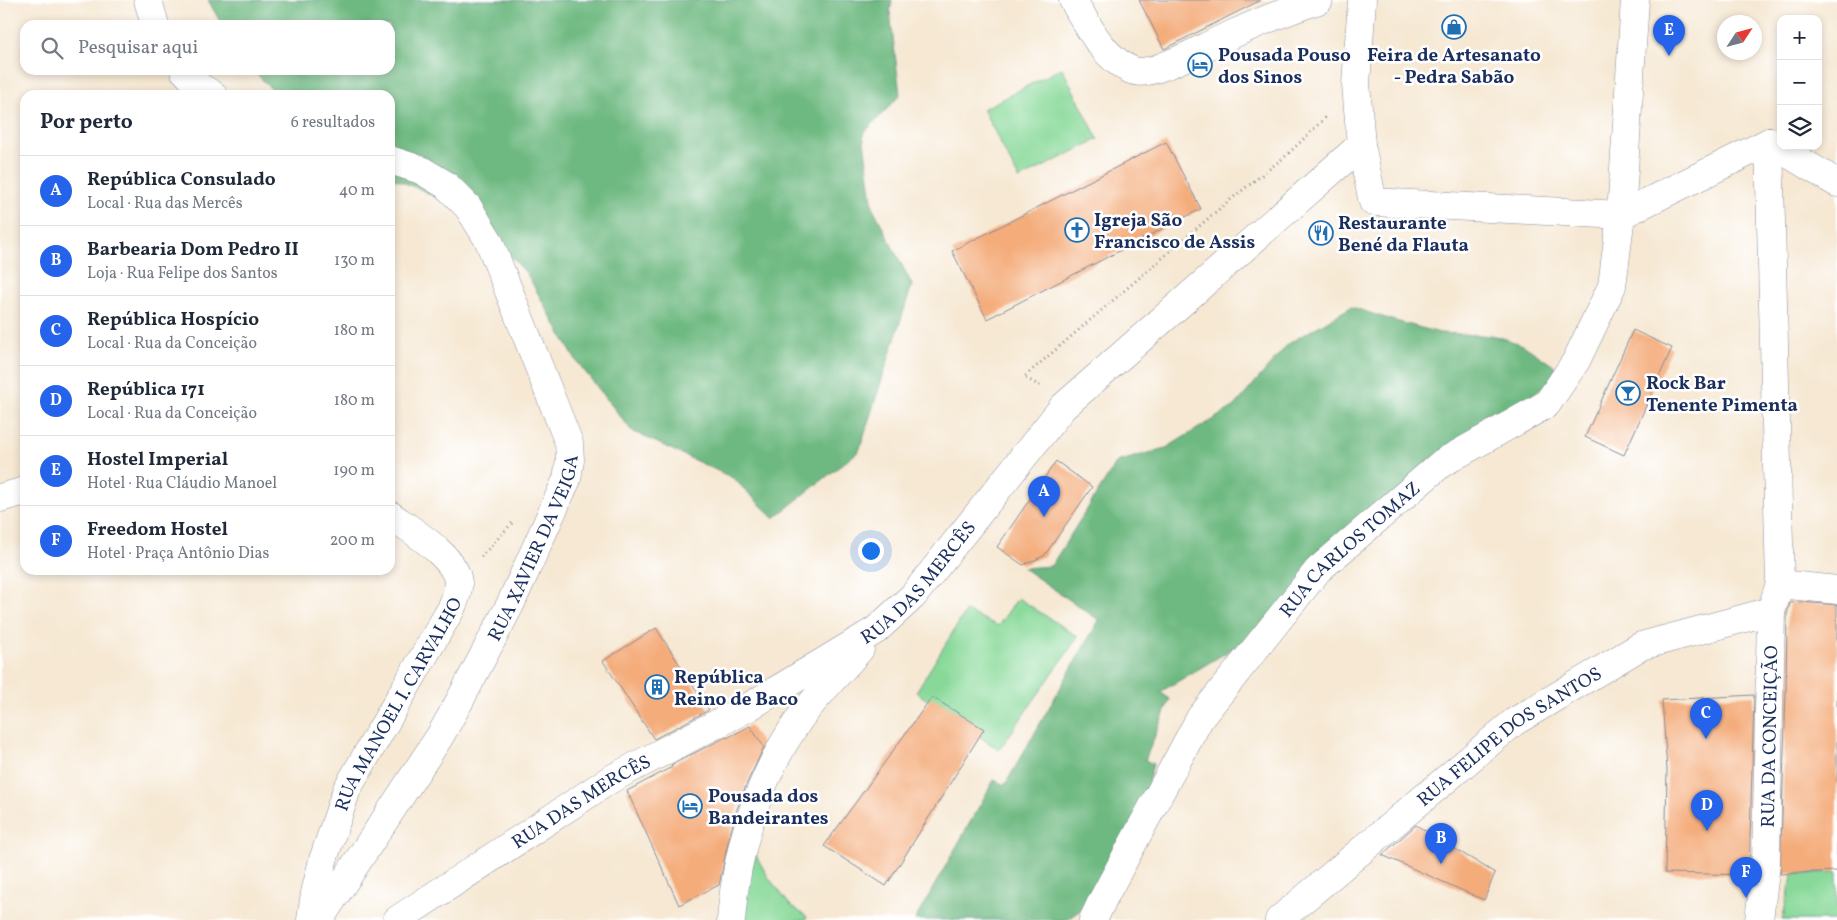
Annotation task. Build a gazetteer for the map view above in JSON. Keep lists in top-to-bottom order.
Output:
{
  "streets": {
    "street": [
      "RUA XAVIER DA VEIGA",
      "RUA CARLOS TOMAZ",
      "RUA DAS MERCÊS",
      "RUA MANOEL I. CARVALHO",
      "RUA FELIPE DOS SANTOS",
      "RUA DA CONCEIÇÃO"
    ]
  },
  "crossings": [
    ["RUA FELIPE DOS SANTOS", "RUA DA CONCEIÇÃO"]
  ],
  "places": {
    "shop": ["Feira de Artesanato - Pedra Sabão"],
    "hotel": ["Pousada Pouso dos Sinos", "Pousada dos Bandeirantes"],
    "church": ["Igreja São Francisco de Assis"],
    "restaurant": ["Restaurante Bené da Flauta"],
    "bar": ["Rock Bar Tenente Pimenta"],
    "building": ["República Reino de Baco"]
  },
  "north": "top right",
  "page": {
    "map_buttons": ["+", "−"],
    "pins": [
      "E",
      "A",
      "C",
      "D",
      "B",
      "F"
    ],
    "search": "Pesquisar aqui",
    "heading": ["Por perto", "6 resultados"],
    "list": [
      {
        "mark": "A",
        "name": "República Consulado",
        "note": "Local · Rua das Mercês",
        "value": "40 m"
      },
      {
        "mark": "B",
        "name": "Barbearia Dom Pedro II",
        "note": "Loja · Rua Felipe dos Santos",
        "value": "130 m"
      },
      {
        "mark": "C",
        "name": "República Hospício",
        "note": "Local · Rua da Conceição",
        "value": "180 m"
      },
      {
        "mark": "D",
        "name": "República 171",
        "note": "Local · Rua da Conceição",
        "value": "180 m"
      },
      {
        "mark": "E",
        "name": "Hostel Imperial",
        "note": "Hotel · Rua Cláudio Manoel",
        "value": "190 m"
      },
      {
        "mark": "F",
        "name": "Freedom Hostel",
        "note": "Hotel · Praça Antônio Dias",
        "value": "200 m"
      }
    ]
  }
}
